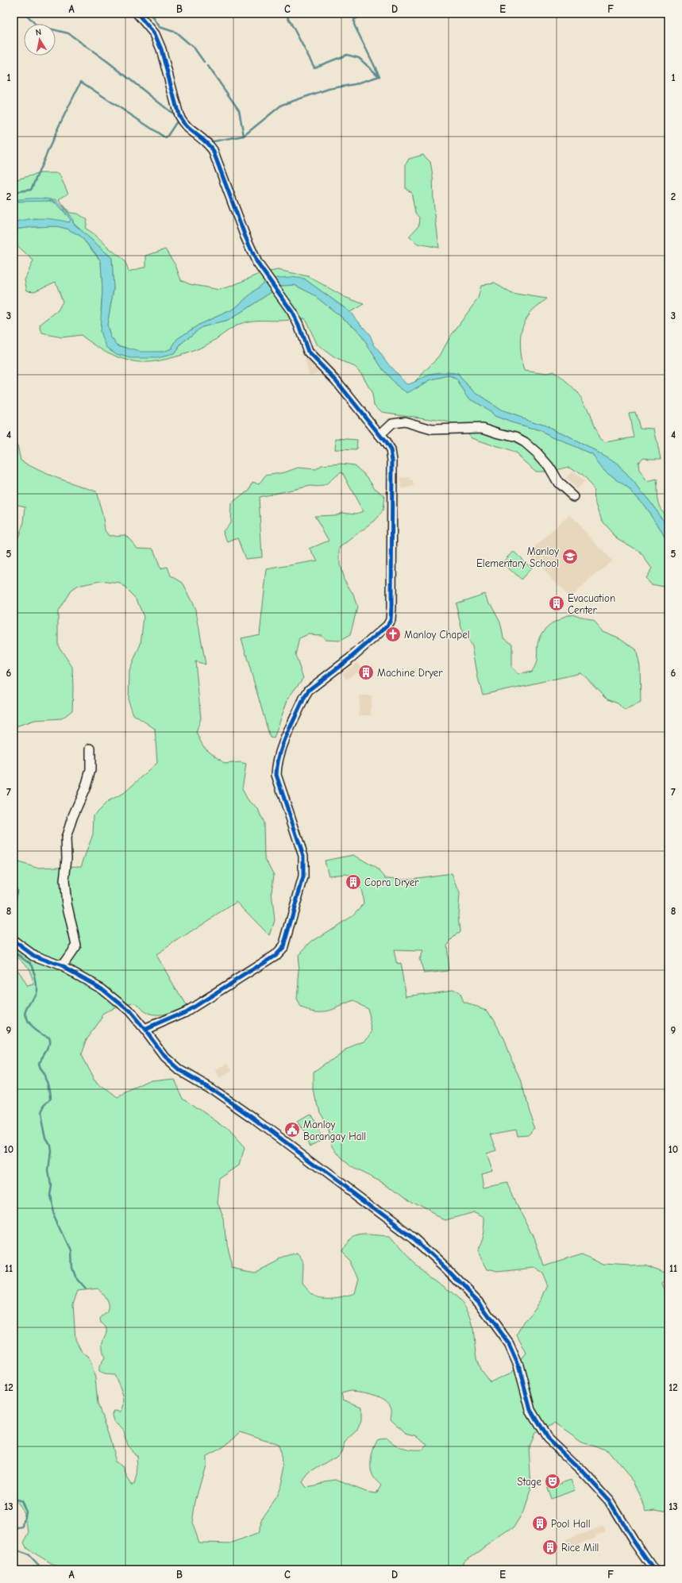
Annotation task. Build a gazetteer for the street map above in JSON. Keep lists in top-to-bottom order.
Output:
{
  "places": {
    "school or university": ["Manloy Elementary School"],
    "building": [
      "Evacuation Center",
      "Machine Dryer",
      "Copra Dryer",
      "Pool Hall",
      "Rice Mill"
    ],
    "church": ["Manloy Chapel"],
    "public building": ["Manloy Barangay Hall"],
    "theatre": ["Stage"]
  },
  "north": "top",
  "grid": {
    "columns": [
      "A",
      "B",
      "C",
      "D",
      "E",
      "F"
    ],
    "rows": [
      "1",
      "2",
      "3",
      "4",
      "5",
      "6",
      "7",
      "8",
      "9",
      "10",
      "11",
      "12",
      "13"
    ]
  }
}
